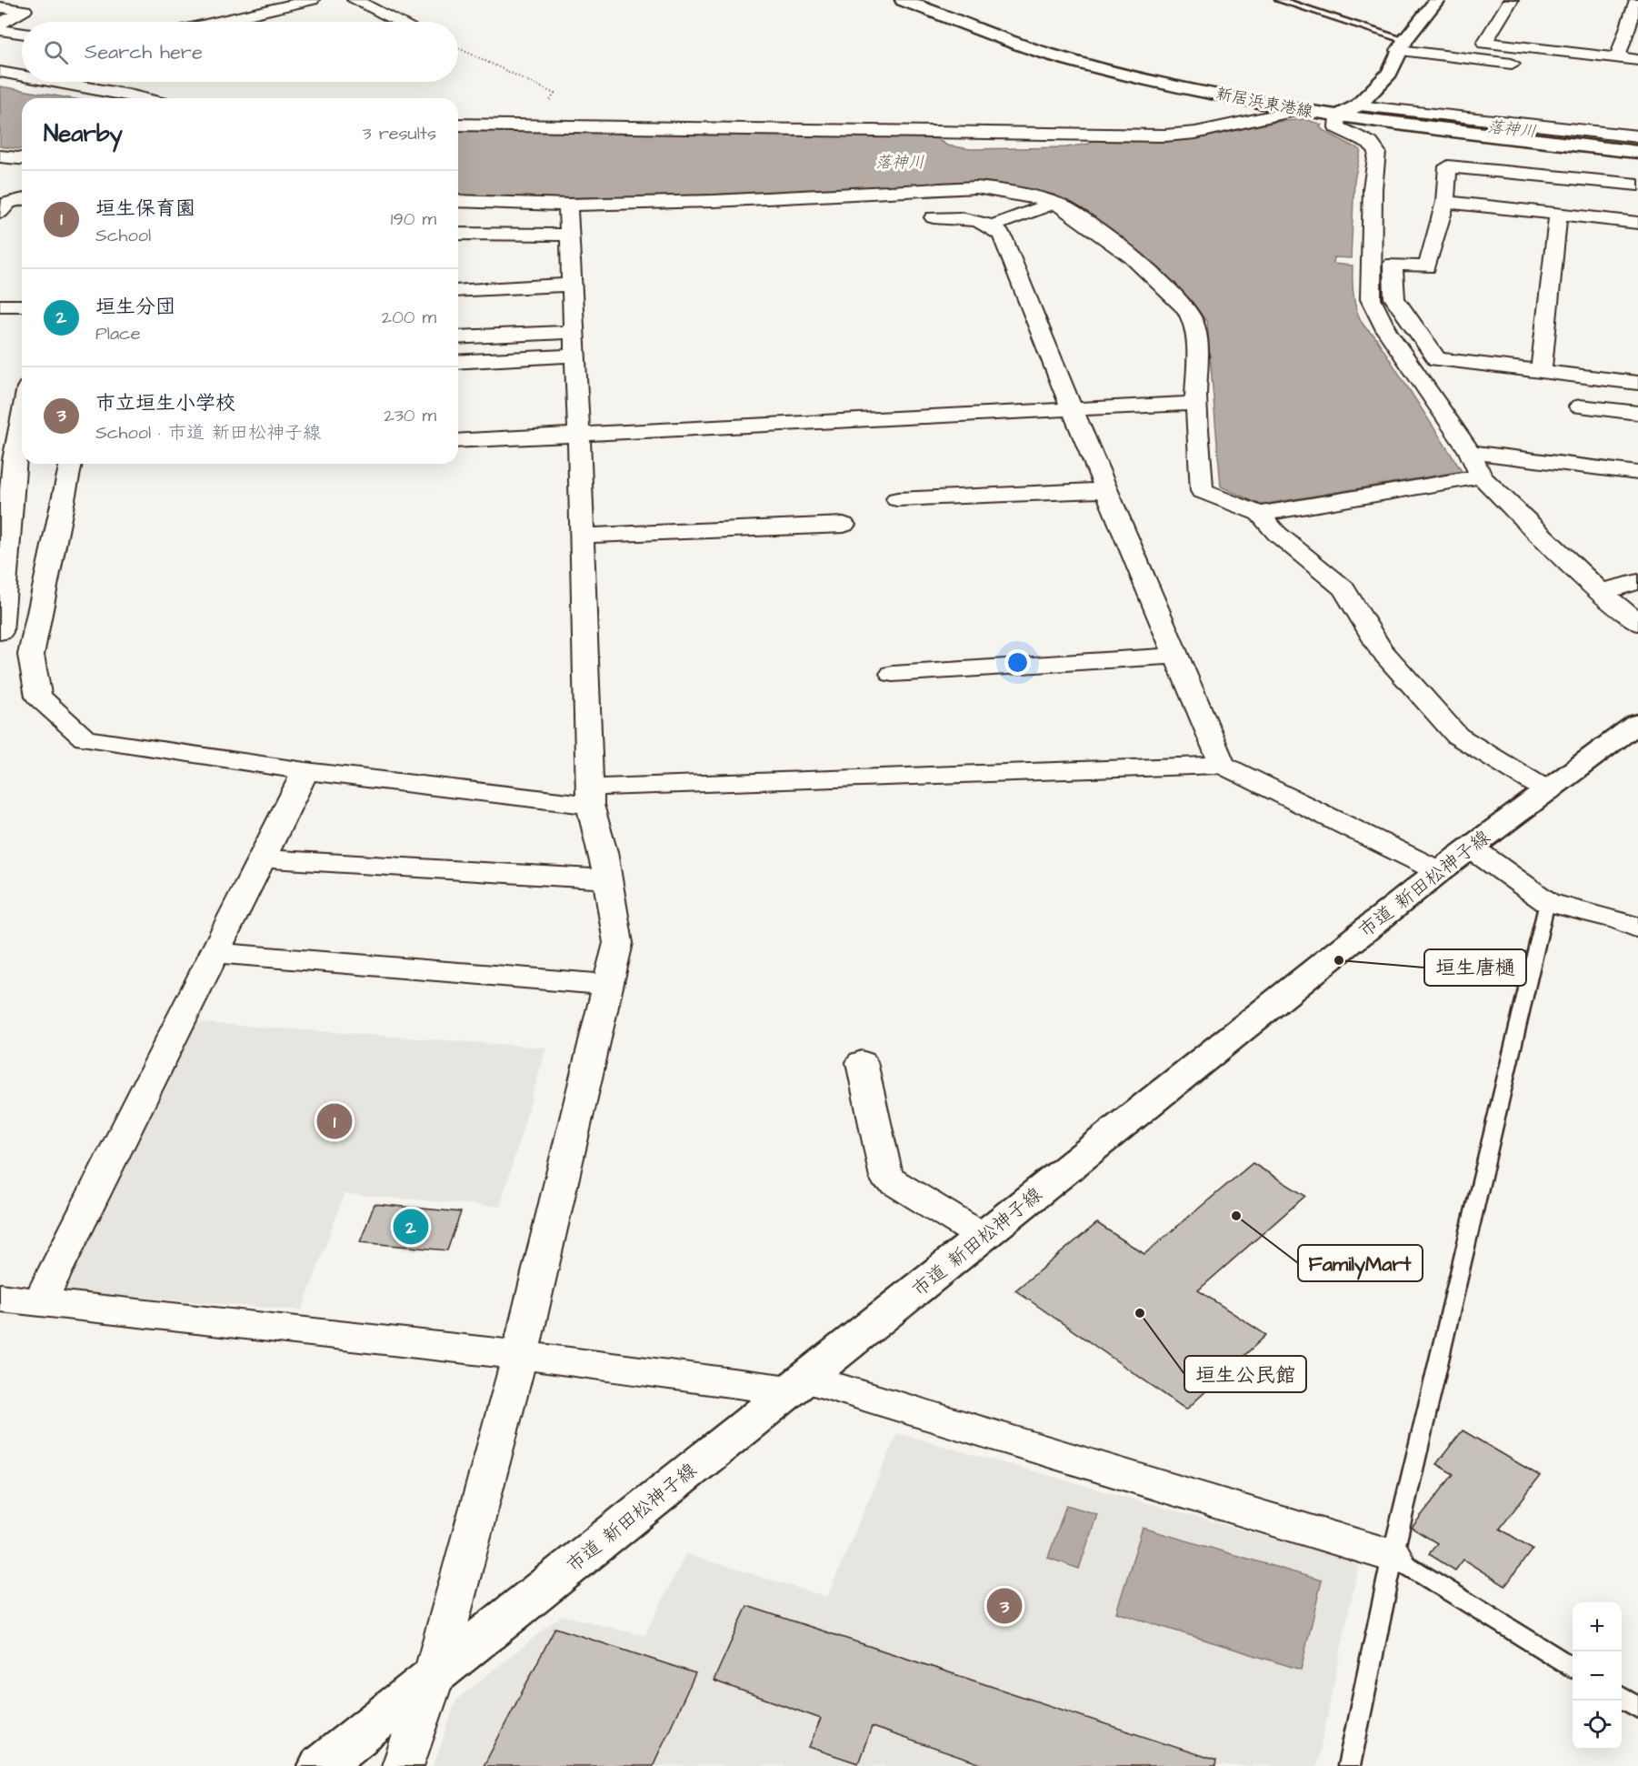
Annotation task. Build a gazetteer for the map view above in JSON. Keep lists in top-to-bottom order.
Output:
{
  "streets": {
    "street": ["新居浜東港線", "市道 新田松神子線"]
  },
  "water": ["落神川"],
  "places": ["垣生唐樋", "FamilyMart", "垣生公民館"],
  "page": {
    "search": "Search here",
    "heading": ["Nearby", "3 results"],
    "list": [
      {
        "mark": "1",
        "name": "垣生保育園",
        "note": "School",
        "value": "190 m"
      },
      {
        "mark": "2",
        "name": "垣生分団",
        "note": "Place",
        "value": "200 m"
      },
      {
        "mark": "3",
        "name": "市立垣生小学校",
        "note": "School · 市道 新田松神子線",
        "value": "230 m"
      }
    ],
    "pins": ["1", "2", "3"],
    "map_buttons": ["+", "−"]
  }
}
